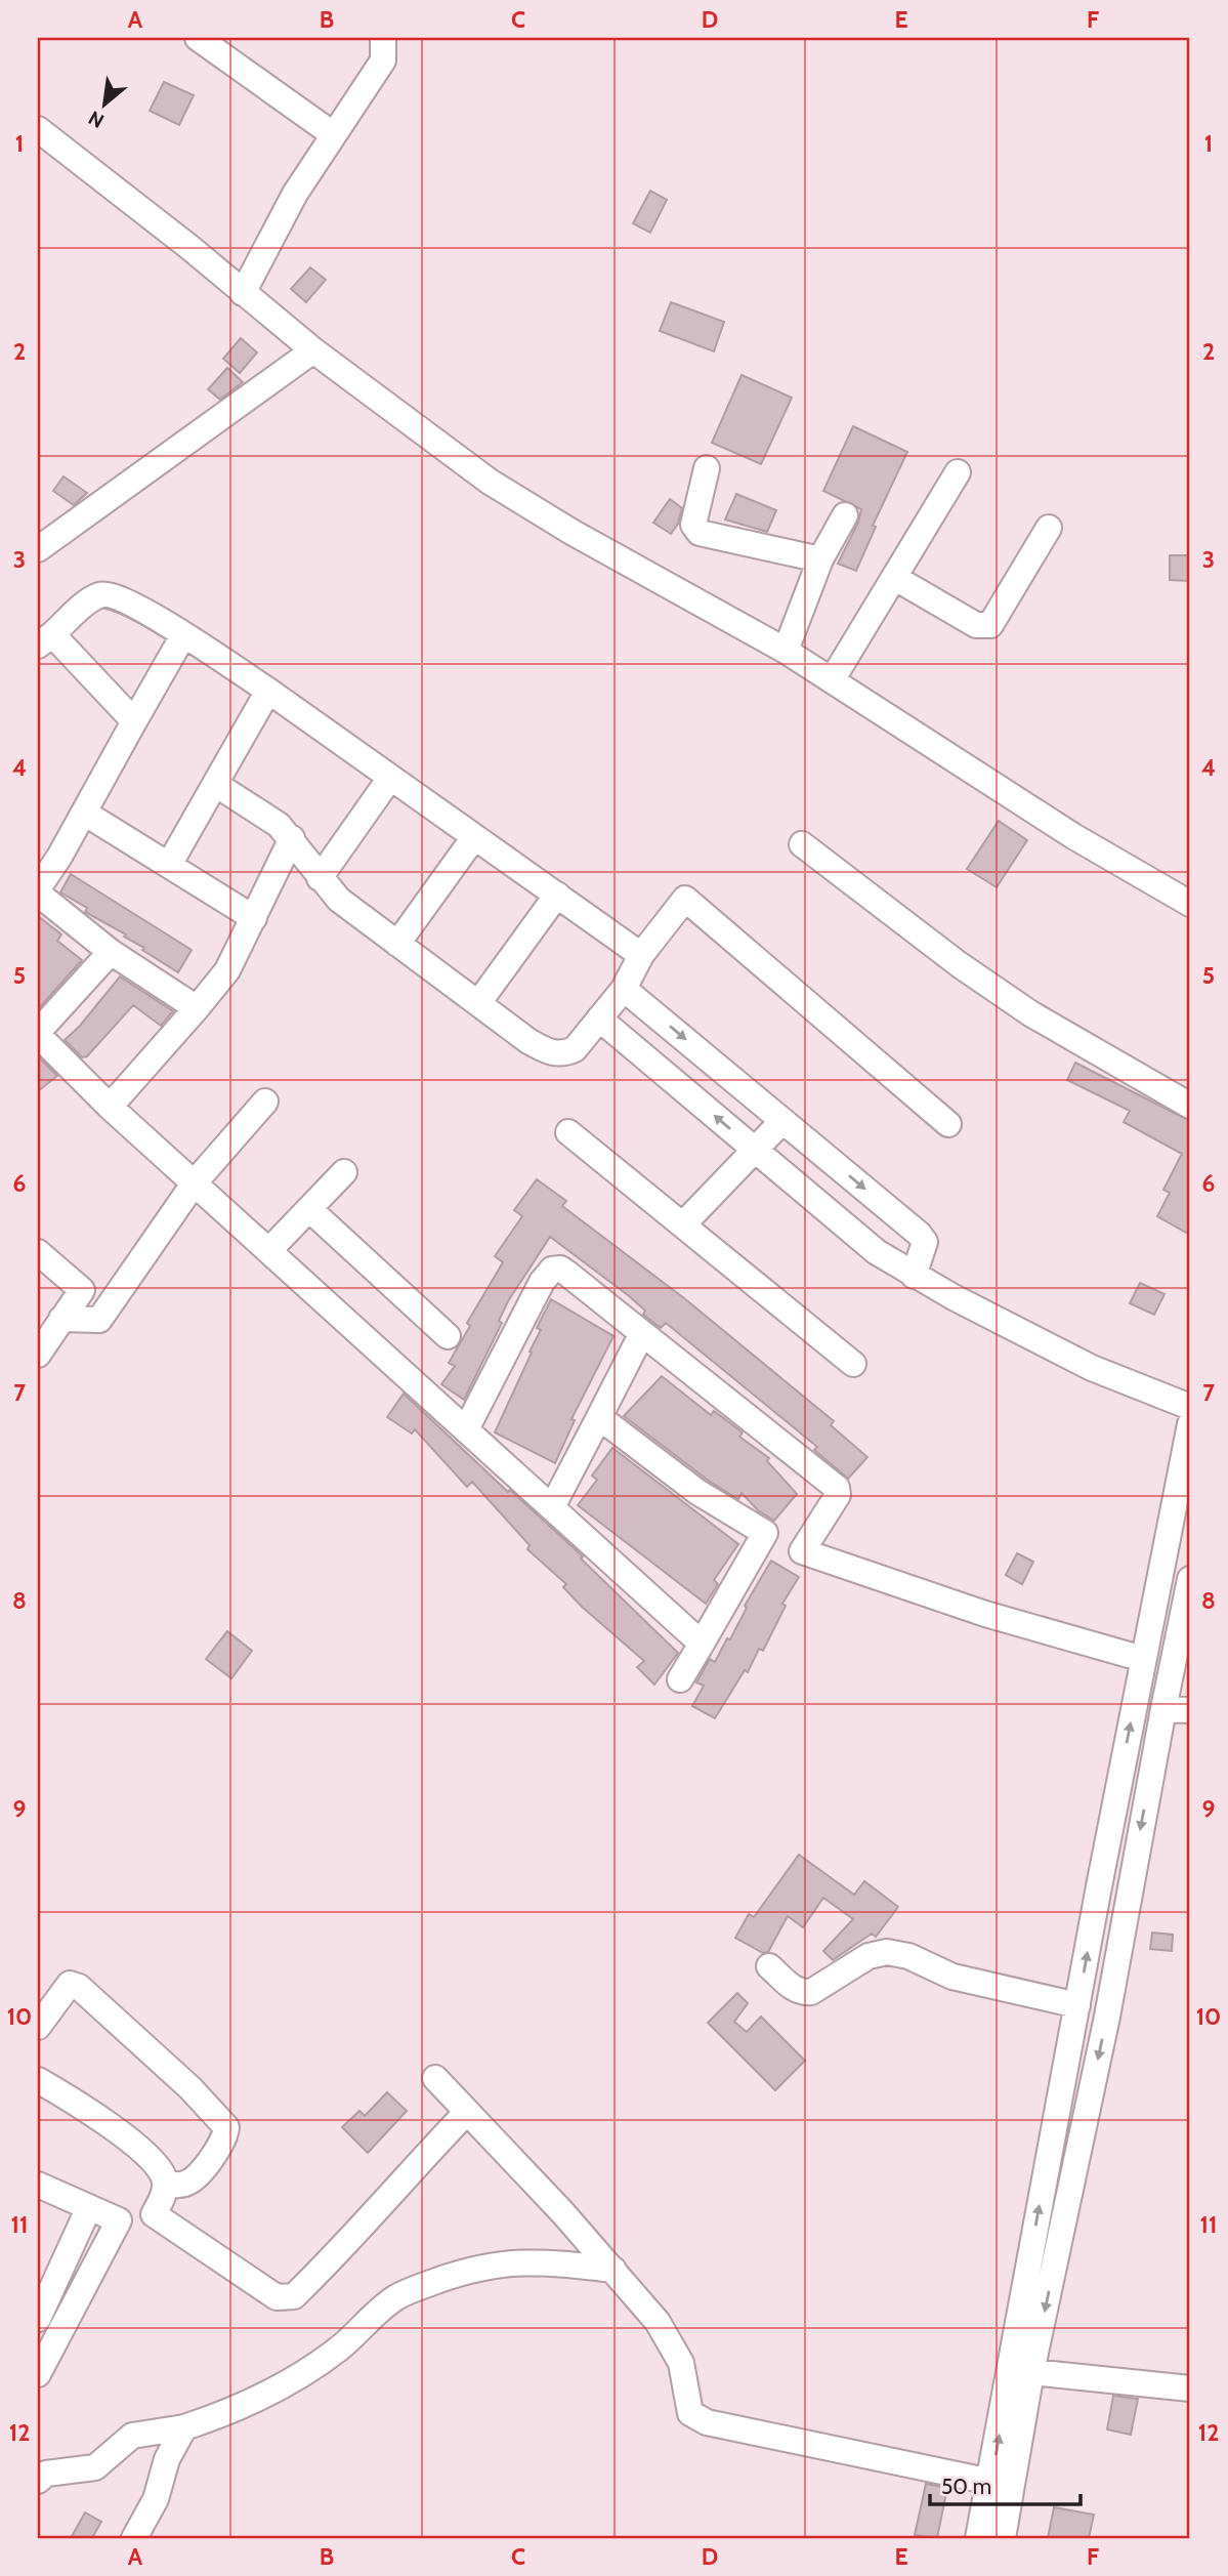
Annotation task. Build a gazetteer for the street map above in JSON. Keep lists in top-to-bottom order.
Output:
{
  "scale_bar": "50 m",
  "north": "bottom left",
  "grid": {
    "columns": [
      "A",
      "B",
      "C",
      "D",
      "E",
      "F"
    ],
    "rows": [
      "1",
      "2",
      "3",
      "4",
      "5",
      "6",
      "7",
      "8",
      "9",
      "10",
      "11",
      "12"
    ]
  }
}
